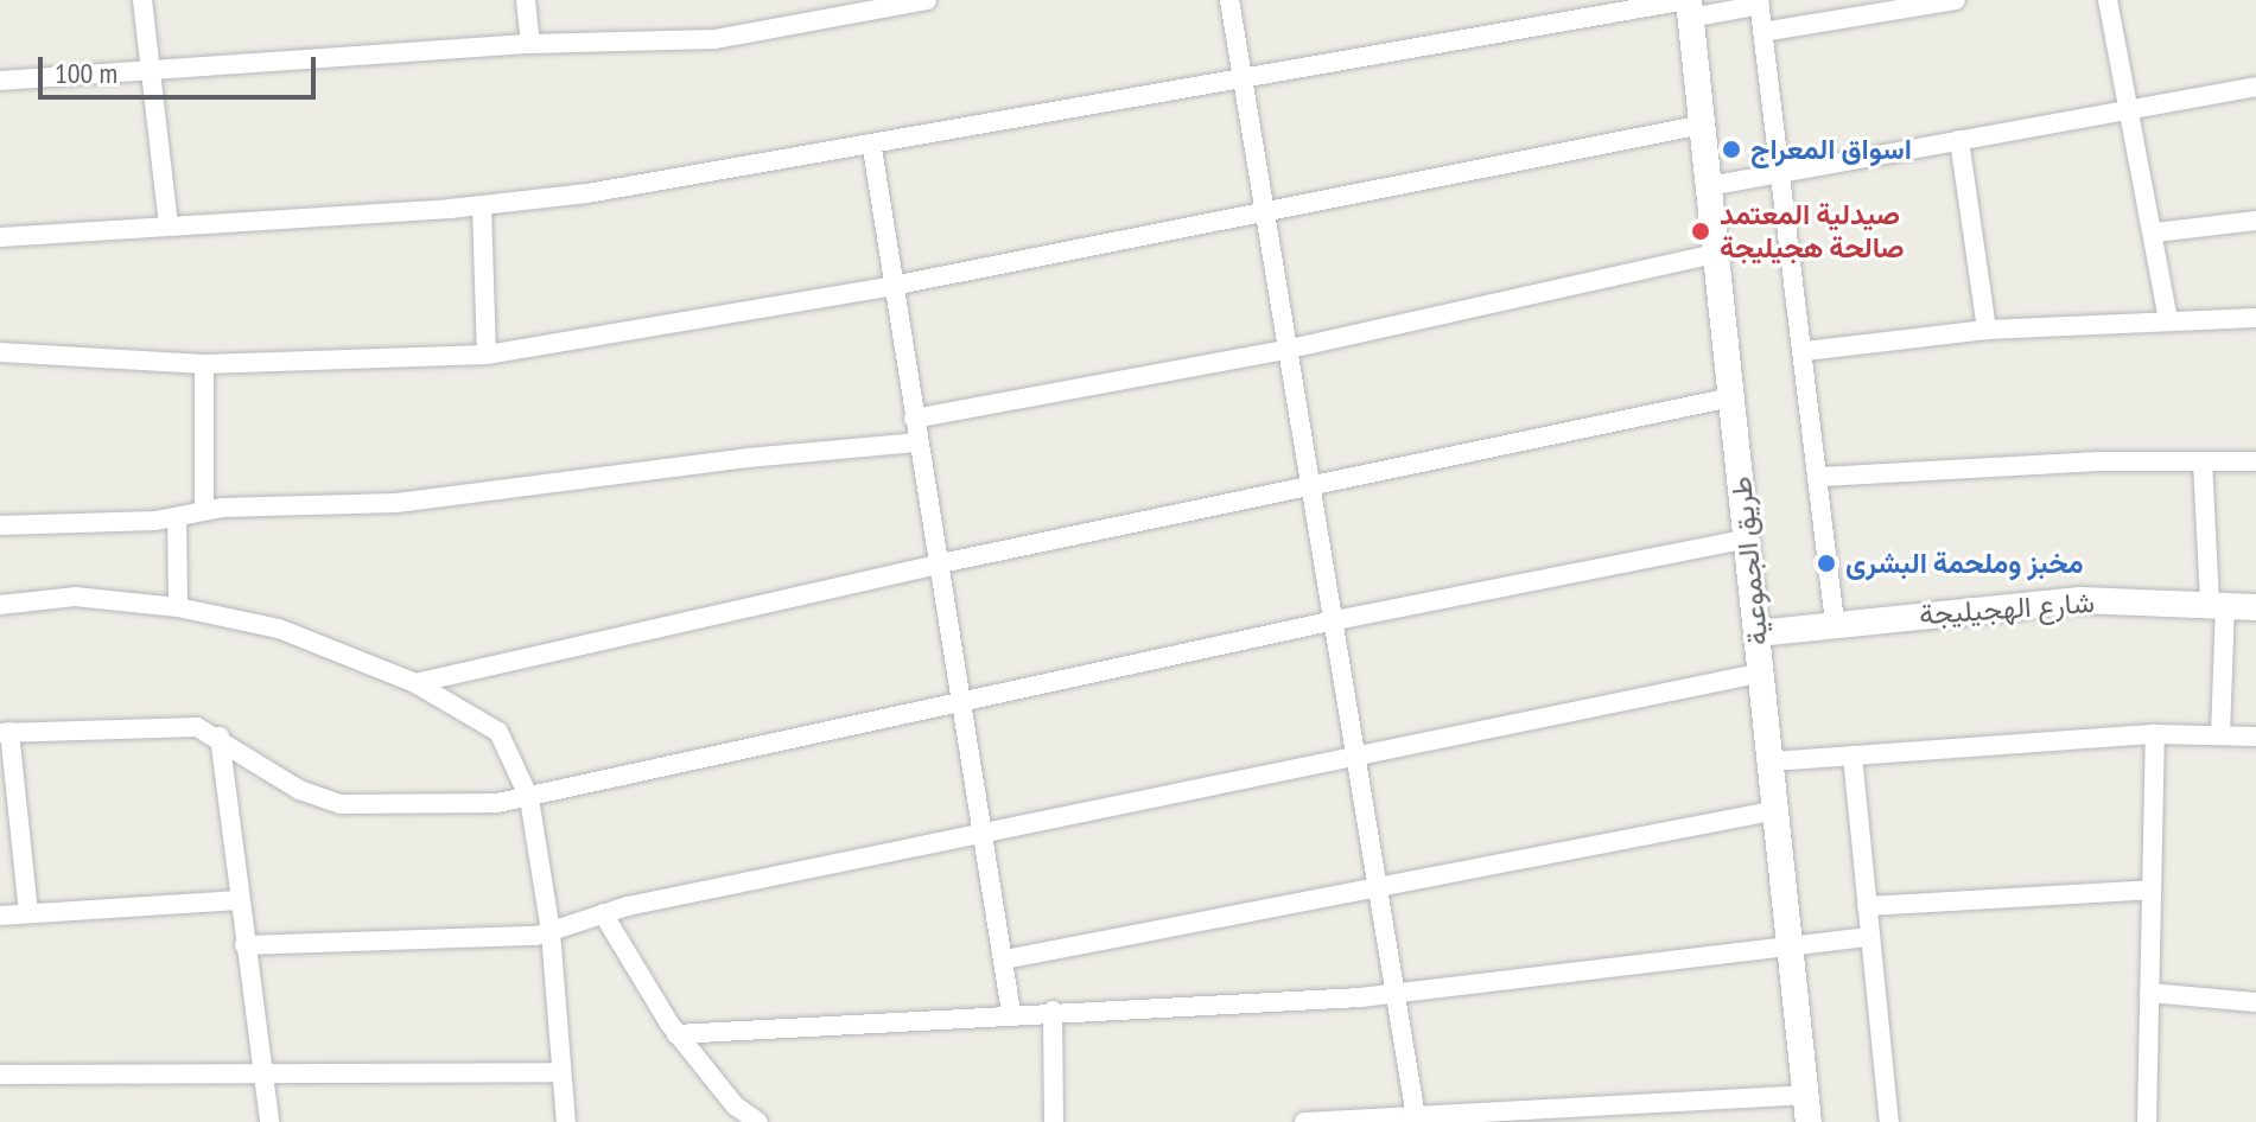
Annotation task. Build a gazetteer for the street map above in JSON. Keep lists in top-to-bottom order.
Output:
{
  "streets": {
    "main road": ["طريق الجموعية", "شارع الهجيليجة"]
  },
  "crossings": [
    ["طريق الجموعية", "شارع الهجيليجة"]
  ],
  "places": ["اسواق المعراج", "صيدلية المعتمد صالحة هجيليجة", "مخبز وملحمة البشرى"],
  "scale_bar": "100 m"
}
